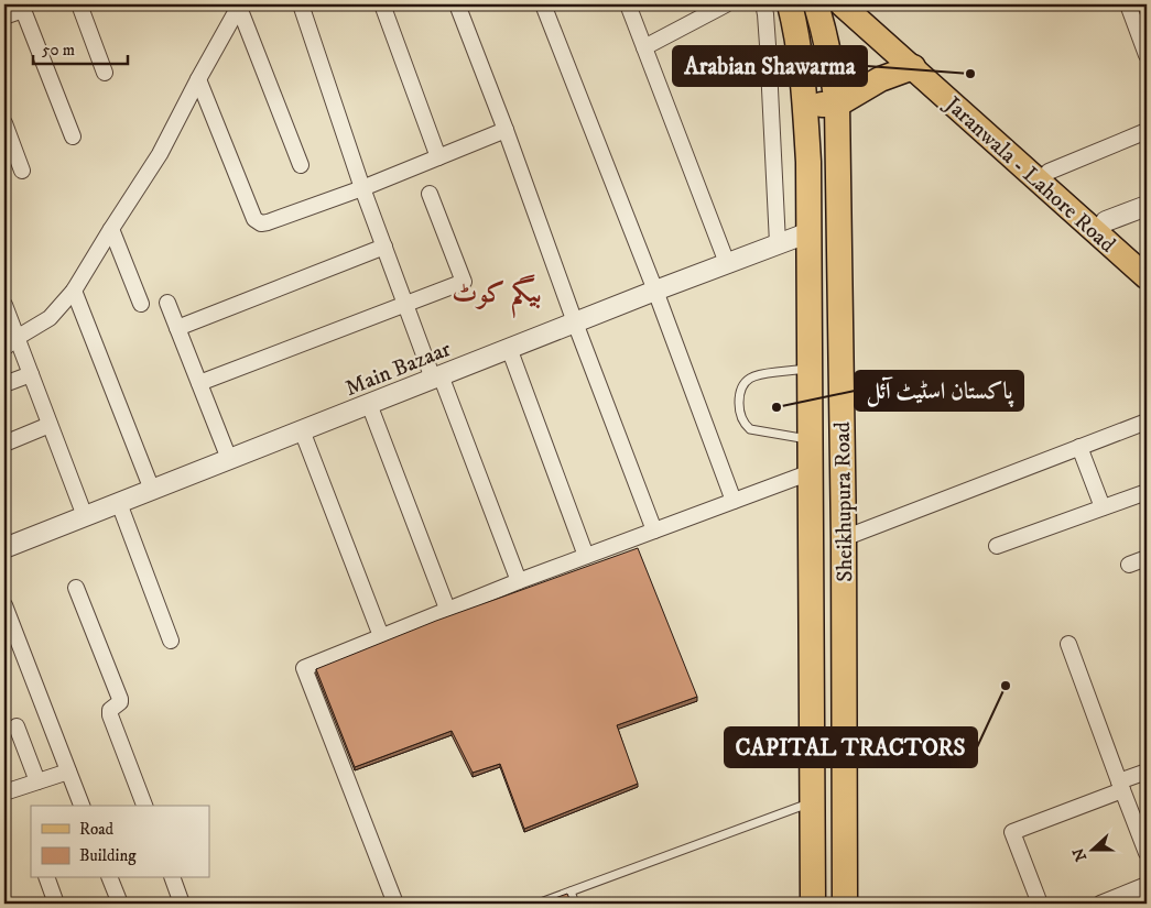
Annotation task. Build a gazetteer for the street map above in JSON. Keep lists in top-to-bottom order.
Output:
{
  "streets": {
    "highway": ["Sheikhupura Road"],
    "main road": ["Jaranwala - Lahore Road"],
    "street": ["Main Bazaar"]
  },
  "crossings": [
    ["Main Bazaar", "Sheikhupura Road"]
  ],
  "districts": ["بیگم کوٹ"],
  "places": ["Arabian Shawarma", "پاکستان اسٹیٹ آئل", "CAPITAL TRACTORS"],
  "legend": ["Road", "Building"],
  "scale_bar": "50 m",
  "north": "left"
}
